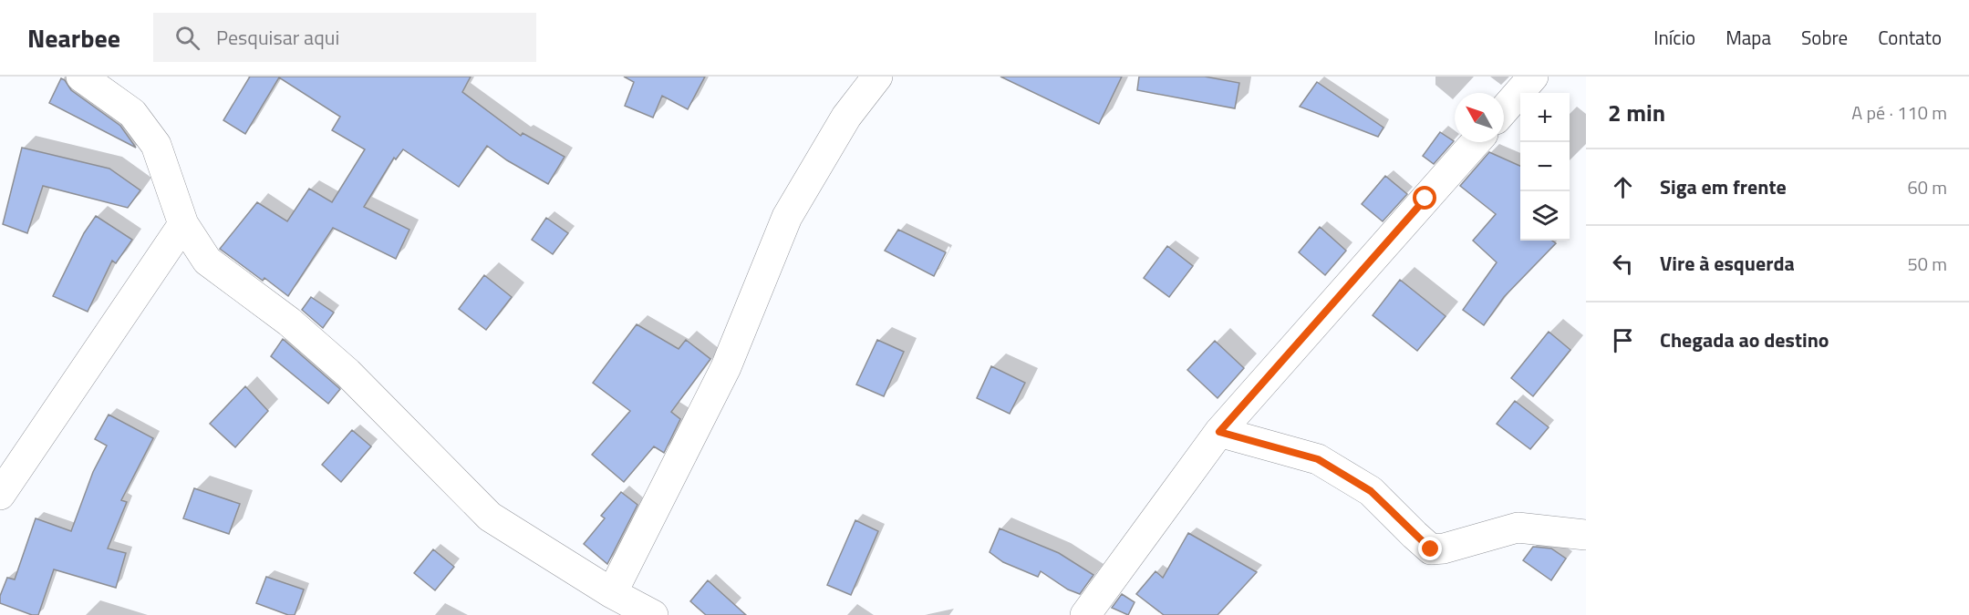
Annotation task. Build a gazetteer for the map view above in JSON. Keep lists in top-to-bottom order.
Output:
{
  "north": "top left",
  "page": {
    "header": "Nearbee",
    "search": "Pesquisar aqui",
    "nav": [
      "Início",
      "Mapa",
      "Sobre",
      "Contato"
    ],
    "heading": ["2 min", "A pé · 110 m"],
    "map_buttons": ["+", "−"],
    "list": [
      ["Siga em frente", "60 m"],
      ["Vire à esquerda", "50 m"],
      "Chegada ao destino"
    ]
  }
}
